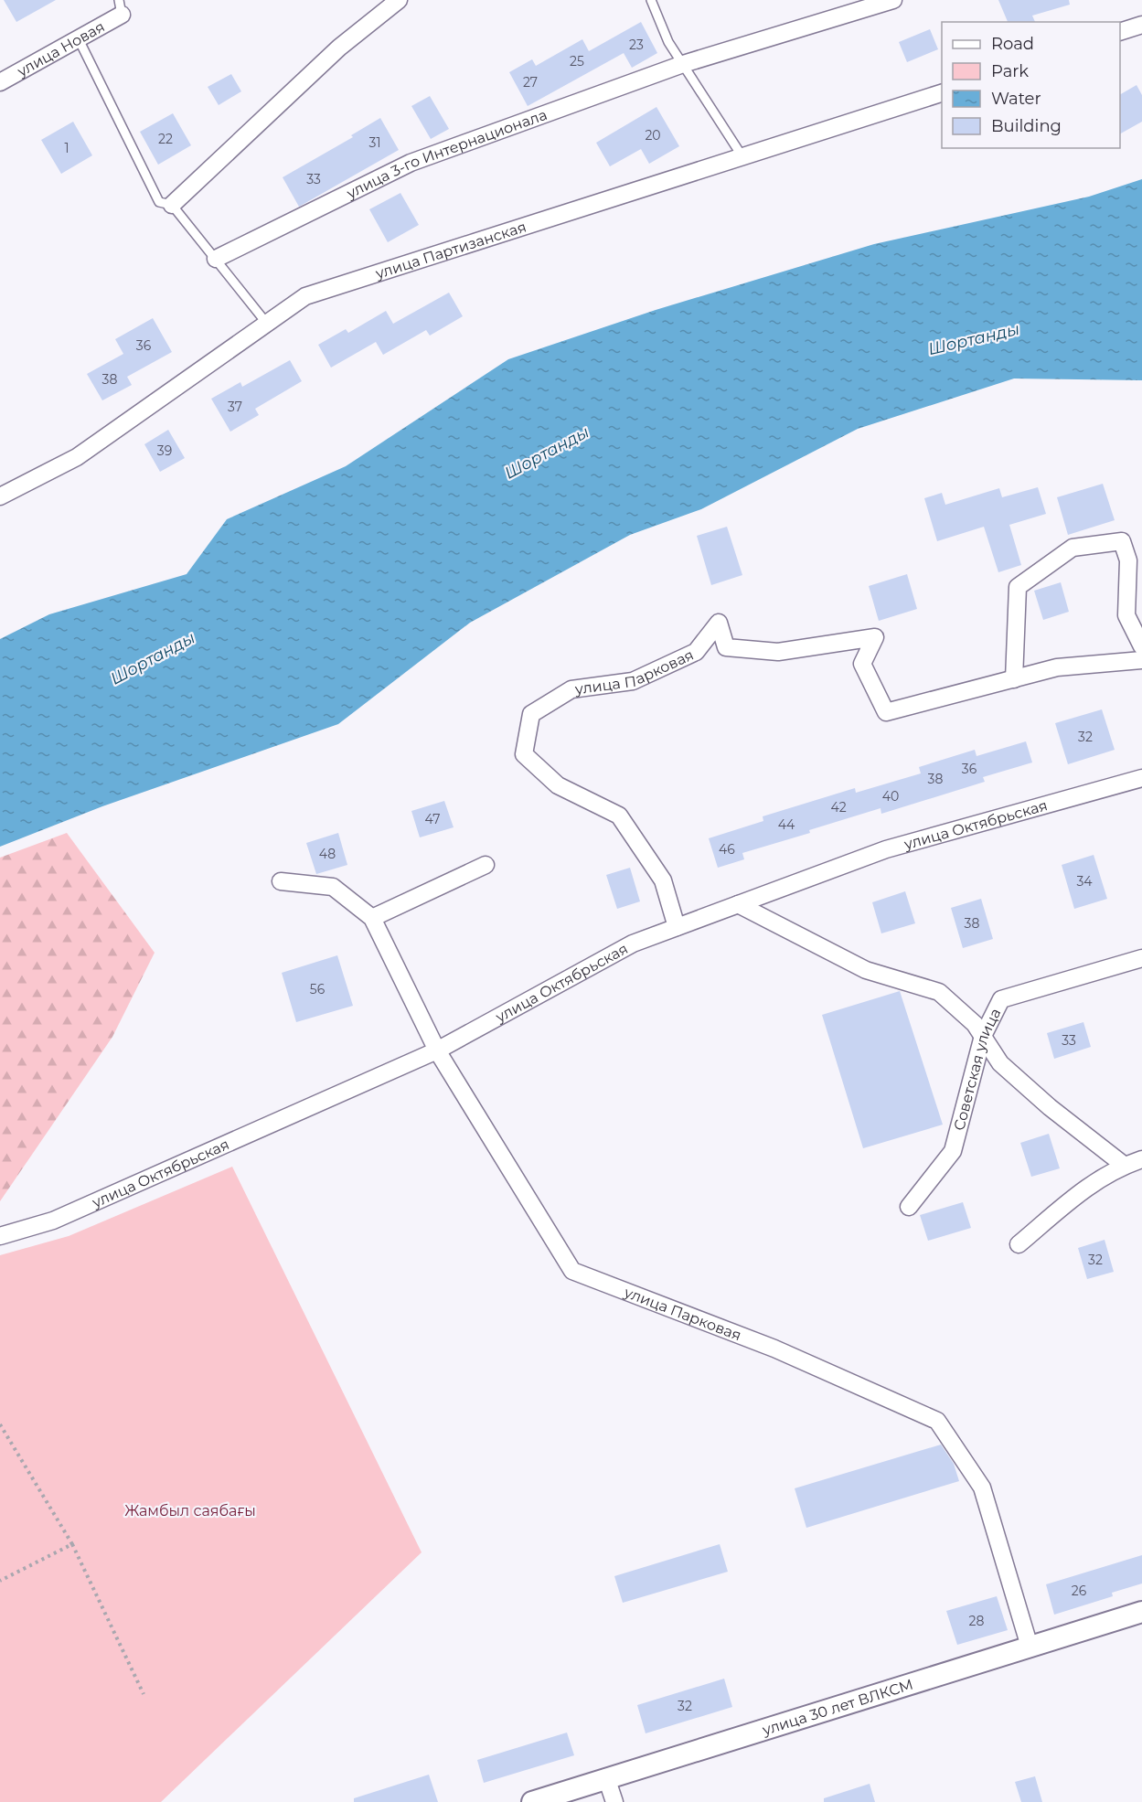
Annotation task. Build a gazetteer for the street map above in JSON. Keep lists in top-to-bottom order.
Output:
{
  "streets": {
    "street": [
      "улица Новая",
      "улица 3-го Интернационала",
      "улица Партизанская",
      "улица Парковая",
      "улица Октябрьская",
      "Советская улица",
      "улица 30 лет ВЛКСМ"
    ]
  },
  "crossings": [
    ["улица Парковая", "улица Октябрьская"],
    ["улица Парковая", "улица 30 лет ВЛКСМ"]
  ],
  "water": ["Шортанды"],
  "parks": ["Жамбыл саябағы"],
  "house_numbers": [
    "23",
    "25",
    "27",
    "20",
    "22",
    "31",
    "1",
    "33",
    "36",
    "38",
    "37",
    "39",
    "32",
    "36",
    "38",
    "40",
    "42",
    "47",
    "44",
    "46",
    "48",
    "34",
    "38",
    "56",
    "33",
    "32",
    "26",
    "28",
    "32"
  ],
  "legend": [
    "Road",
    "Park",
    "Water",
    "Building"
  ]
}
